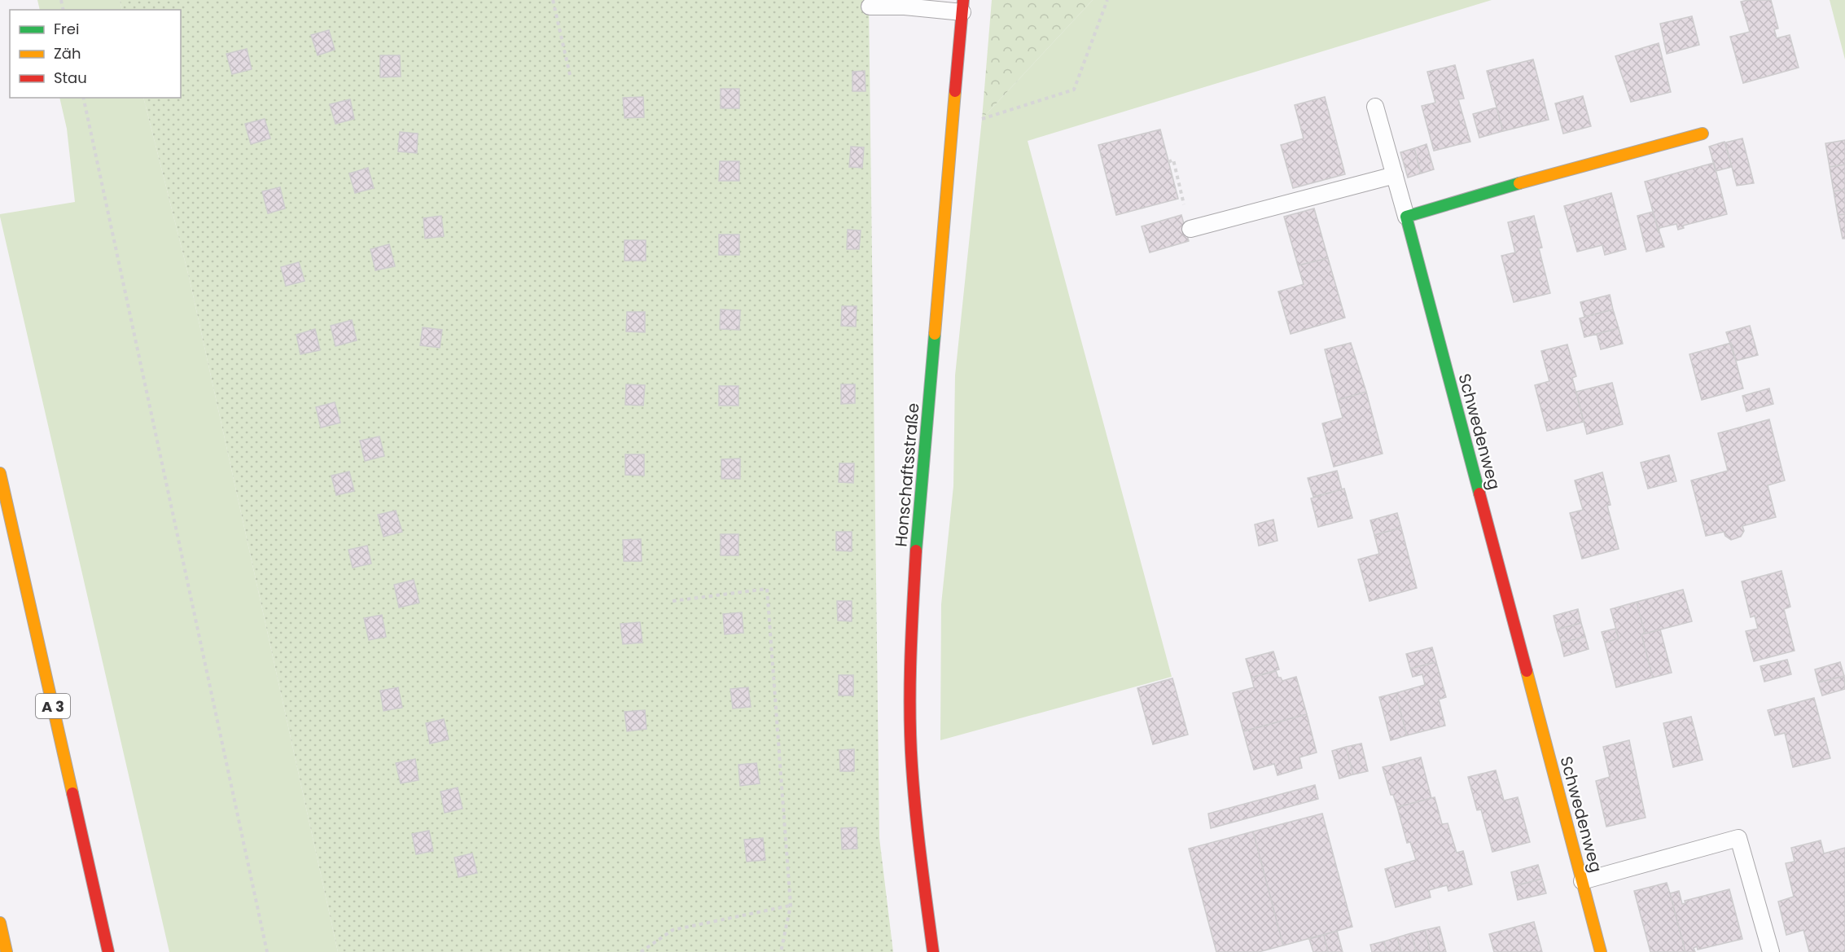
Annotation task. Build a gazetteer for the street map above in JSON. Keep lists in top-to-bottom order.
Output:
{
  "streets": {
    "main road": ["Schwedenweg", "Honschaftsstraße", "A 3"]
  },
  "legend": ["Frei", "Zäh", "Stau"]
}
